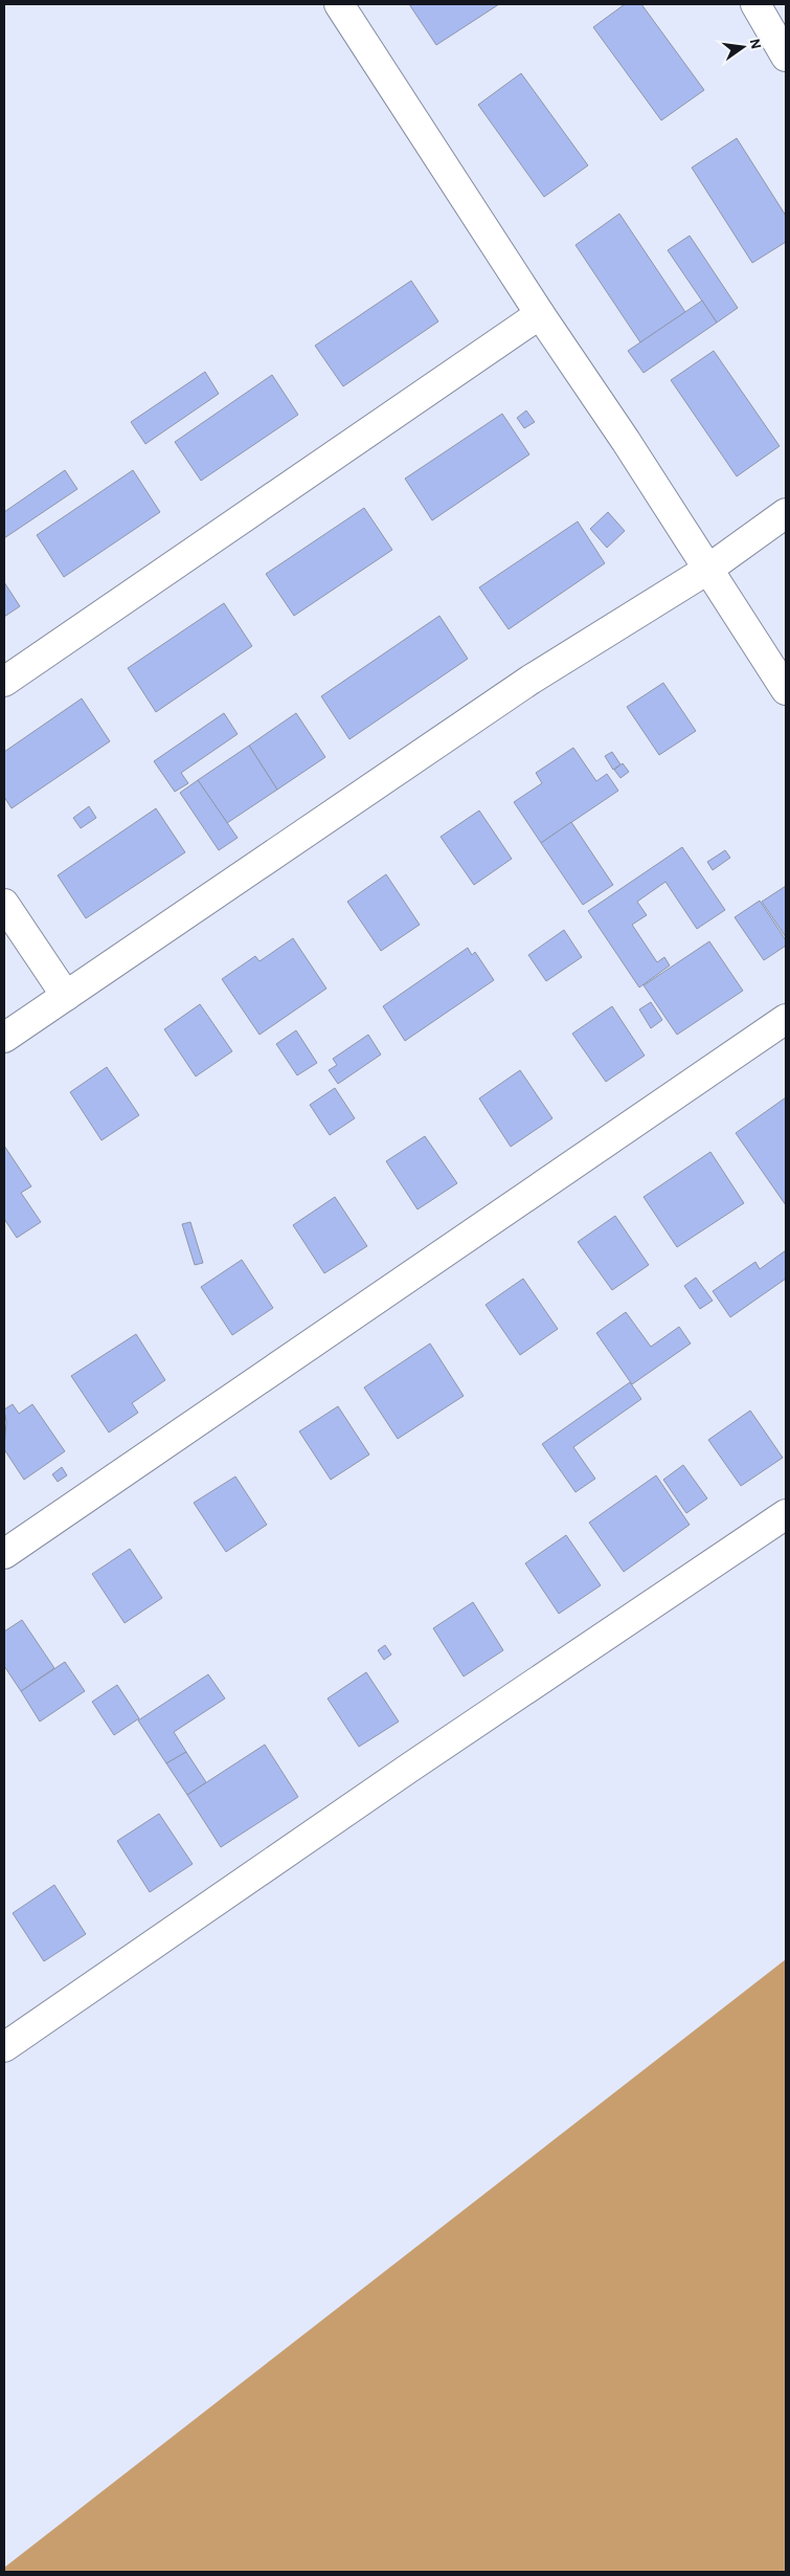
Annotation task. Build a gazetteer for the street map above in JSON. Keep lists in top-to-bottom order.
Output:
{
  "north": "right"
}
